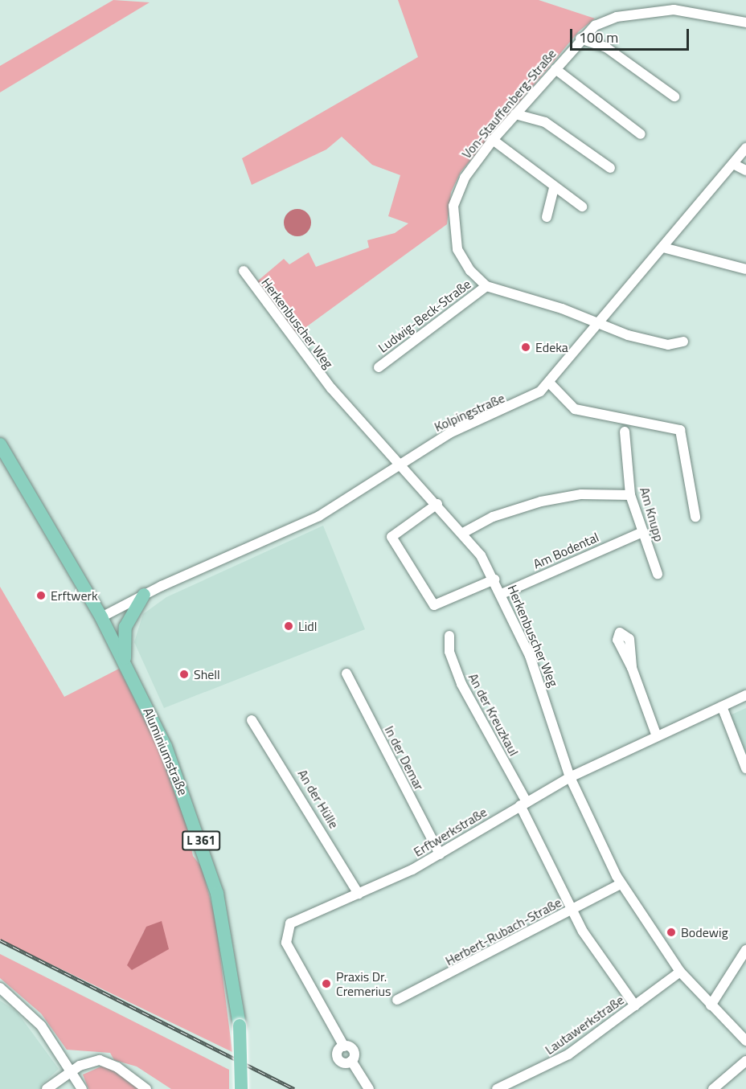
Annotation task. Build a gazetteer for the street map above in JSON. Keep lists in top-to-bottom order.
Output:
{
  "streets": {
    "main road": ["Aluminiumstraße", "L 361"],
    "street": [
      "Von-Stauffenberg-Straße",
      "Ludwig-Beck-Straße",
      "Herkenbuscher Weg",
      "Kolpingstraße",
      "Am Knupp",
      "Am Bodental",
      "An der Kreuzkaul",
      "In der Demar",
      "An der Hülle",
      "Erftwerkstraße",
      "Herbert-Rubach-Straße",
      "Lautawerkstraße"
    ]
  },
  "crossings": [
    ["Von-Stauffenberg-Straße", "Ludwig-Beck-Straße"],
    ["Herkenbuscher Weg", "Kolpingstraße"],
    ["Herkenbuscher Weg", "Am Bodental"],
    ["Herkenbuscher Weg", "Erftwerkstraße"],
    ["Herkenbuscher Weg", "Herbert-Rubach-Straße"],
    ["Herkenbuscher Weg", "Lautawerkstraße"],
    ["Kolpingstraße", "Aluminiumstraße"],
    ["Am Knupp", "Am Bodental"],
    ["An der Kreuzkaul", "Erftwerkstraße"],
    ["In der Demar", "Erftwerkstraße"],
    ["An der Hülle", "Erftwerkstraße"]
  ],
  "places": [
    "Edeka",
    "Erftwerk",
    "Lidl",
    "Shell",
    "Bodewig",
    "Praxis Dr. Cremerius"
  ],
  "scale_bar": "100 m"
}
